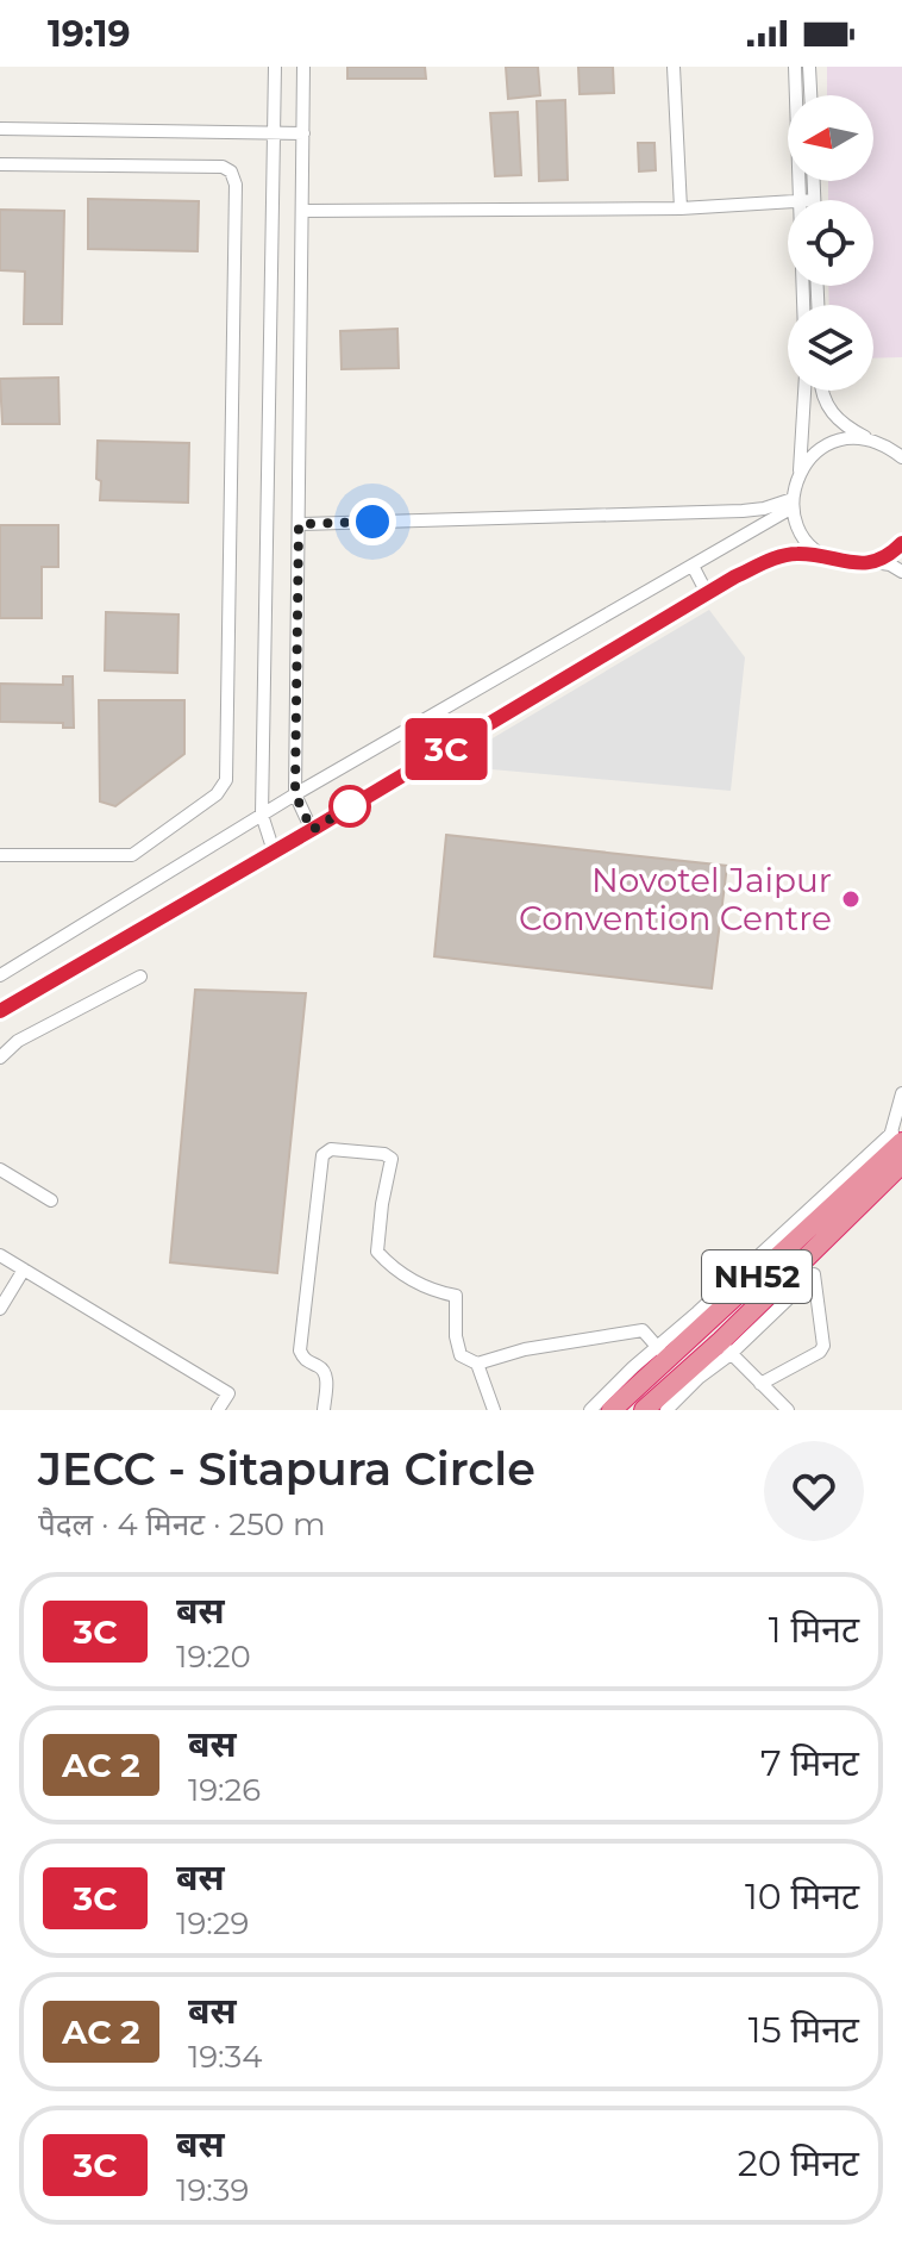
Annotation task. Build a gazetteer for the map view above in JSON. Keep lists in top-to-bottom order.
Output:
{
  "streets": {
    "highway": ["NH52"]
  },
  "places": ["Novotel Jaipur Convention Centre"],
  "lines": ["bus line 3C"],
  "north": "left",
  "page": {
    "status": "19:19",
    "on_map": "3C",
    "heading": ["JECC - Sitapura Circle", "पैदल · 4 मिनट · 250 m"],
    "list": [
      {
        "mark": "3C",
        "name": "बस",
        "note": "19:20",
        "value": "1 मिनट"
      },
      {
        "mark": "AC 2",
        "name": "बस",
        "note": "19:26",
        "value": "7 मिनट"
      },
      {
        "mark": "3C",
        "name": "बस",
        "note": "19:29",
        "value": "10 मिनट"
      },
      {
        "mark": "AC 2",
        "name": "बस",
        "note": "19:34",
        "value": "15 मिनट"
      },
      {
        "mark": "3C",
        "name": "बस",
        "note": "19:39",
        "value": "20 मिनट"
      }
    ]
  }
}
